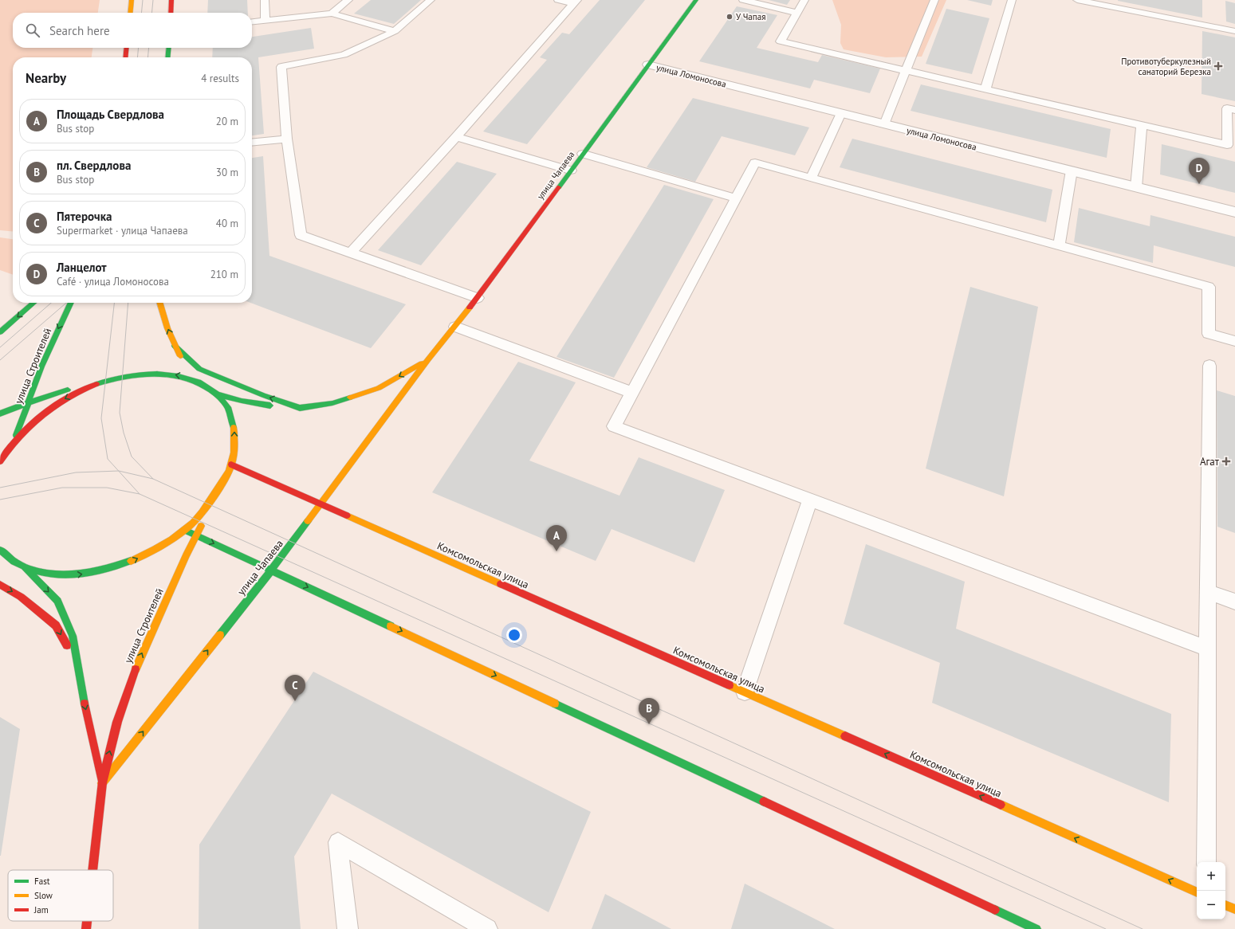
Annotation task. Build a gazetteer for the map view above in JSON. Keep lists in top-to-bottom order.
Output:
{
  "streets": {
    "street": [
      "улица Ломоносова",
      "улица Чапаева",
      "улица Строителей",
      "Комсомольская улица"
    ]
  },
  "crossings": [
    ["улица Ломоносова", "улица Чапаева"],
    ["улица Чапаева", "улица Строителей"],
    ["улица Чапаева", "Комсомольская улица"]
  ],
  "one_way": ["Комсомольская улица"],
  "places": {
    "other": ["У Чапая"],
    "health": ["Противотуберкулезный санаторий Березка", "Агат"]
  },
  "legend": ["Fast", "Slow", "Jam"],
  "page": {
    "search": "Search here",
    "heading": ["Nearby", "4 results"],
    "list": [
      {
        "mark": "A",
        "name": "Площадь Свердлова",
        "note": "Bus stop",
        "value": "20 m"
      },
      {
        "mark": "B",
        "name": "пл. Свердлова",
        "note": "Bus stop",
        "value": "30 m"
      },
      {
        "mark": "C",
        "name": "Пятерочка",
        "note": "Supermarket · улица Чапаева",
        "value": "40 m"
      },
      {
        "mark": "D",
        "name": "Ланцелот",
        "note": "Café · улица Ломоносова",
        "value": "210 m"
      }
    ],
    "pins": [
      "D",
      "A",
      "C",
      "B"
    ],
    "map_buttons": ["+", "−"]
  }
}
